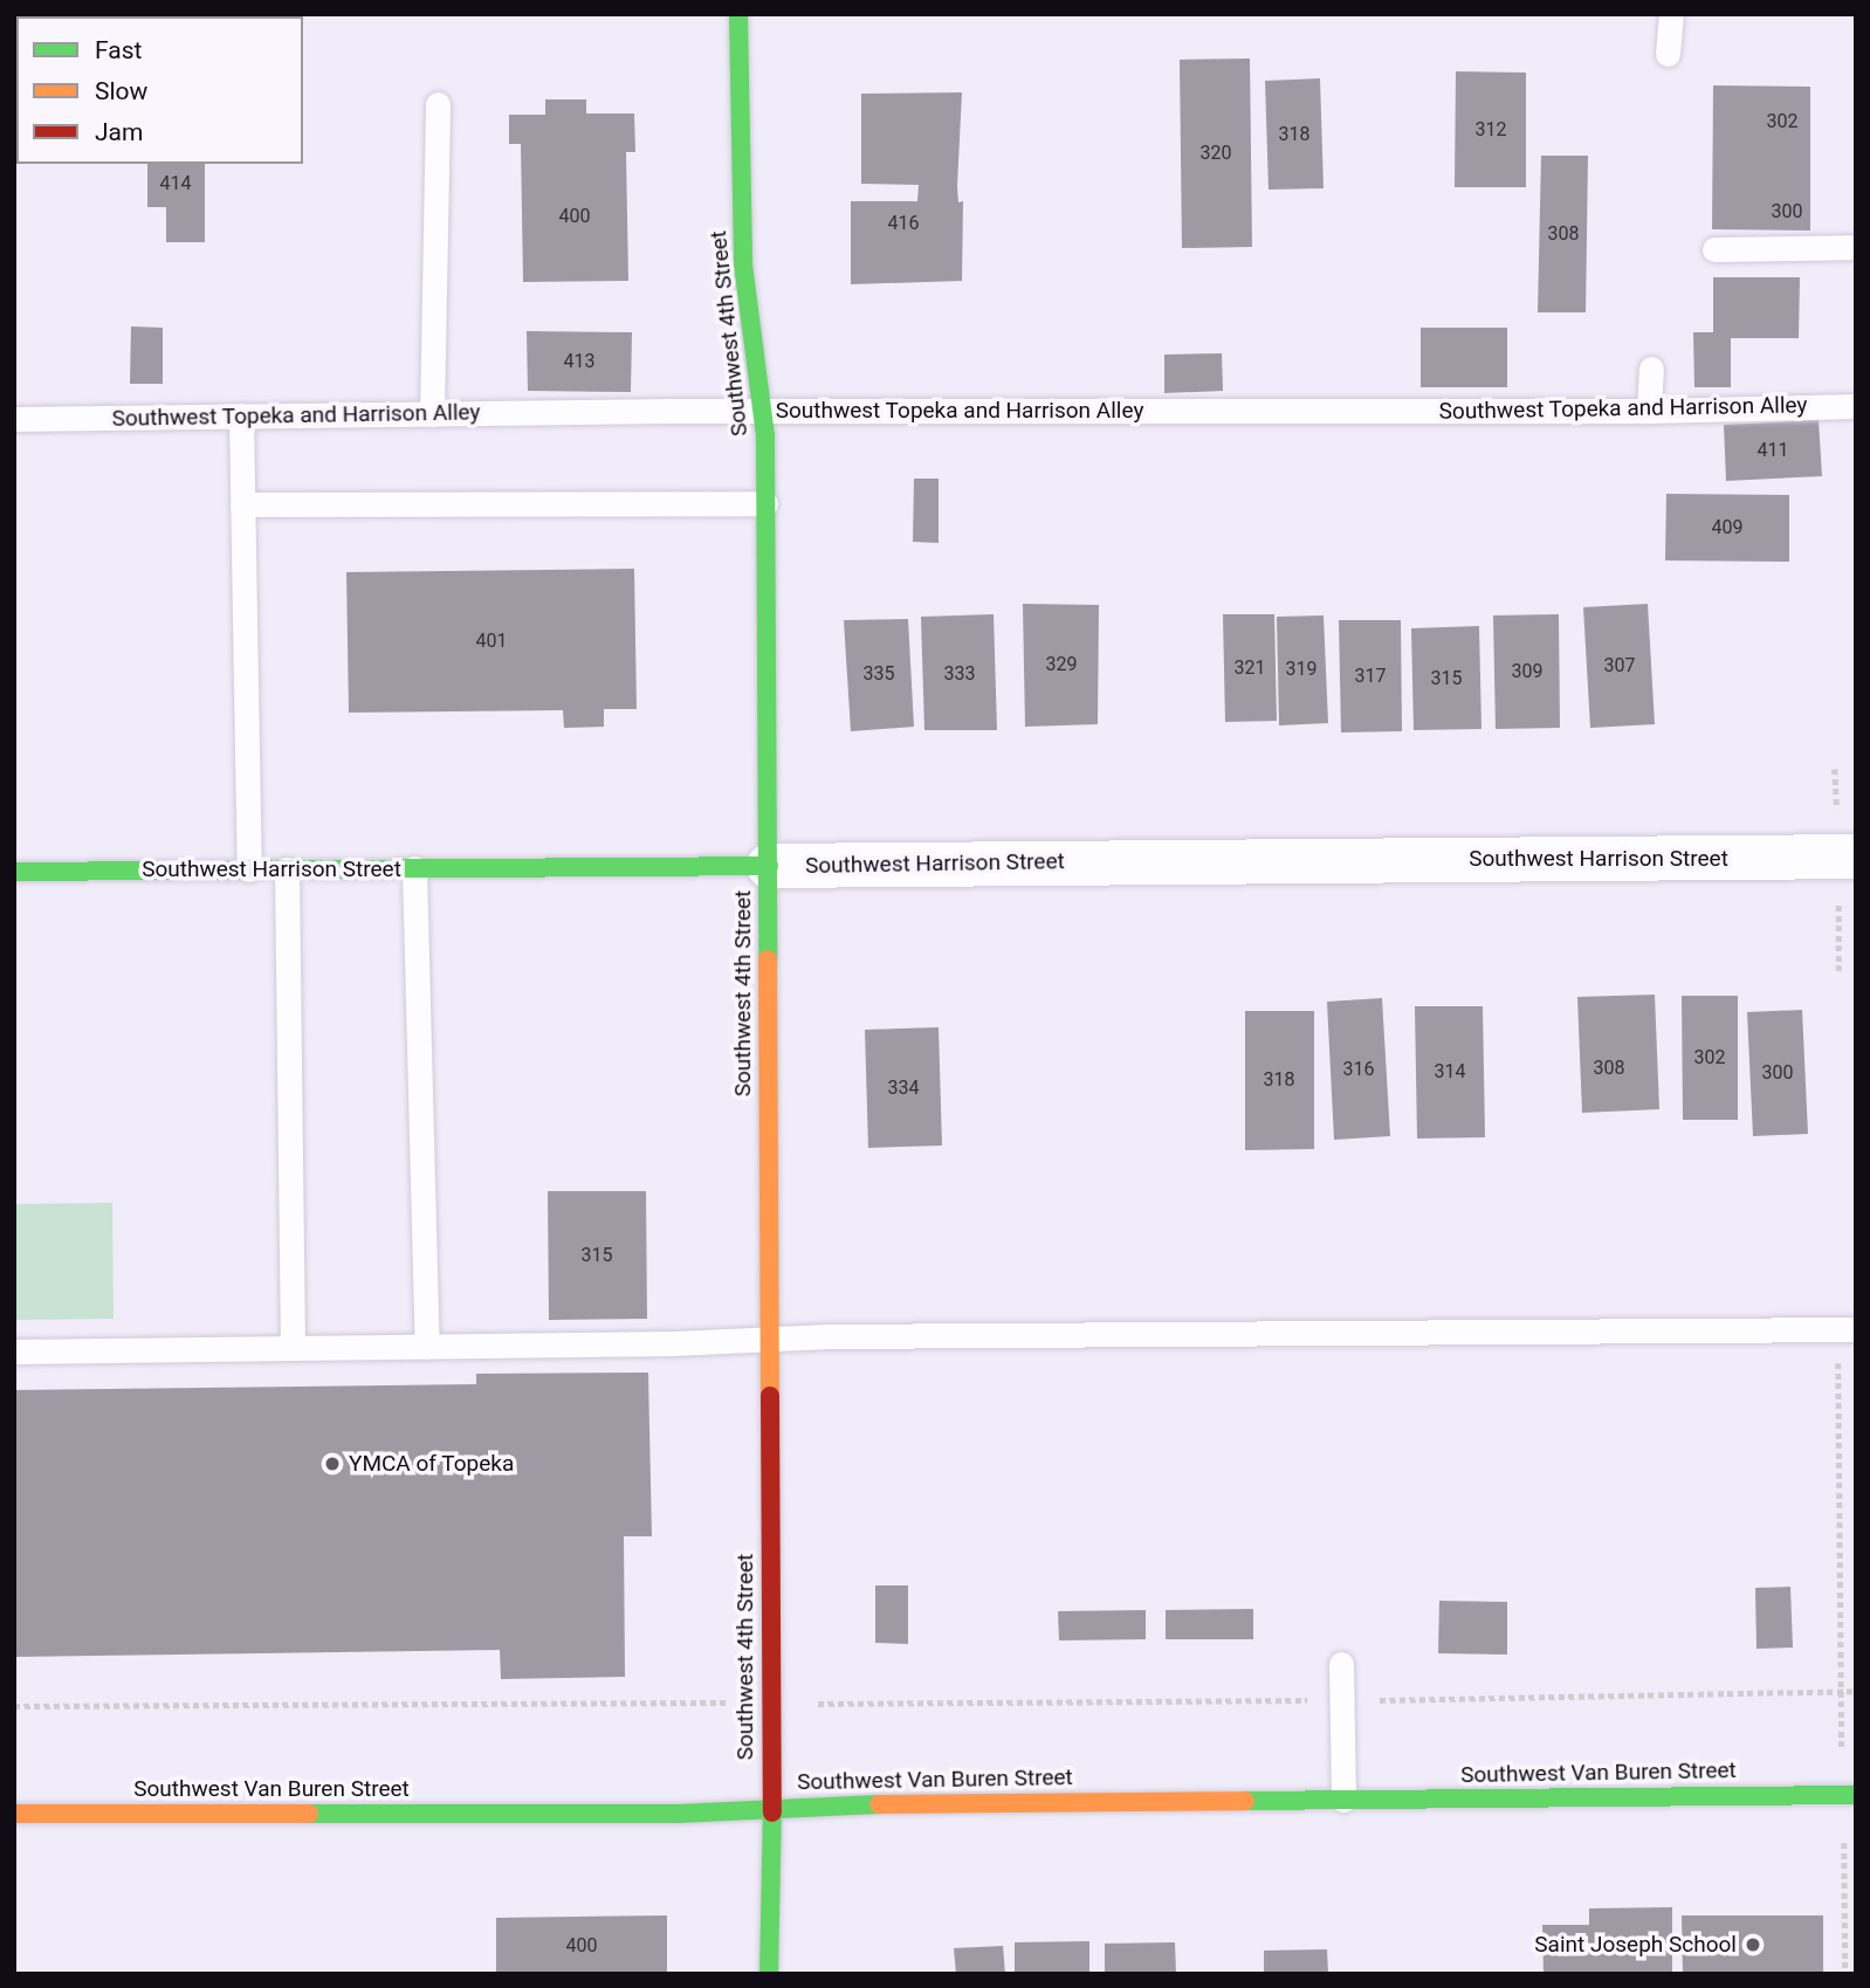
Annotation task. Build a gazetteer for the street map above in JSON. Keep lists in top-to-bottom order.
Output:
{
  "streets": {
    "street": ["Southwest 4th Street", "Southwest Harrison Street", "Southwest Van Buren Street"],
    "lane": ["Southwest Topeka and Harrison Alley"]
  },
  "crossings": [
    ["Southwest 4th Street", "Southwest Topeka and Harrison Alley"],
    ["Southwest 4th Street", "Southwest Harrison Street"],
    ["Southwest 4th Street", "Southwest Van Buren Street"]
  ],
  "places": ["YMCA of Topeka", "Saint Joseph School"],
  "house_numbers": [
    "302",
    "312",
    "318",
    "320",
    "414",
    "300",
    "400",
    "416",
    "308",
    "413",
    "411",
    "409",
    "401",
    "329",
    "307",
    "321",
    "319",
    "309",
    "335",
    "333",
    "317",
    "315",
    "302",
    "308",
    "316",
    "314",
    "300",
    "318",
    "334",
    "315",
    "400"
  ],
  "legend": ["Fast", "Slow", "Jam"]
}
